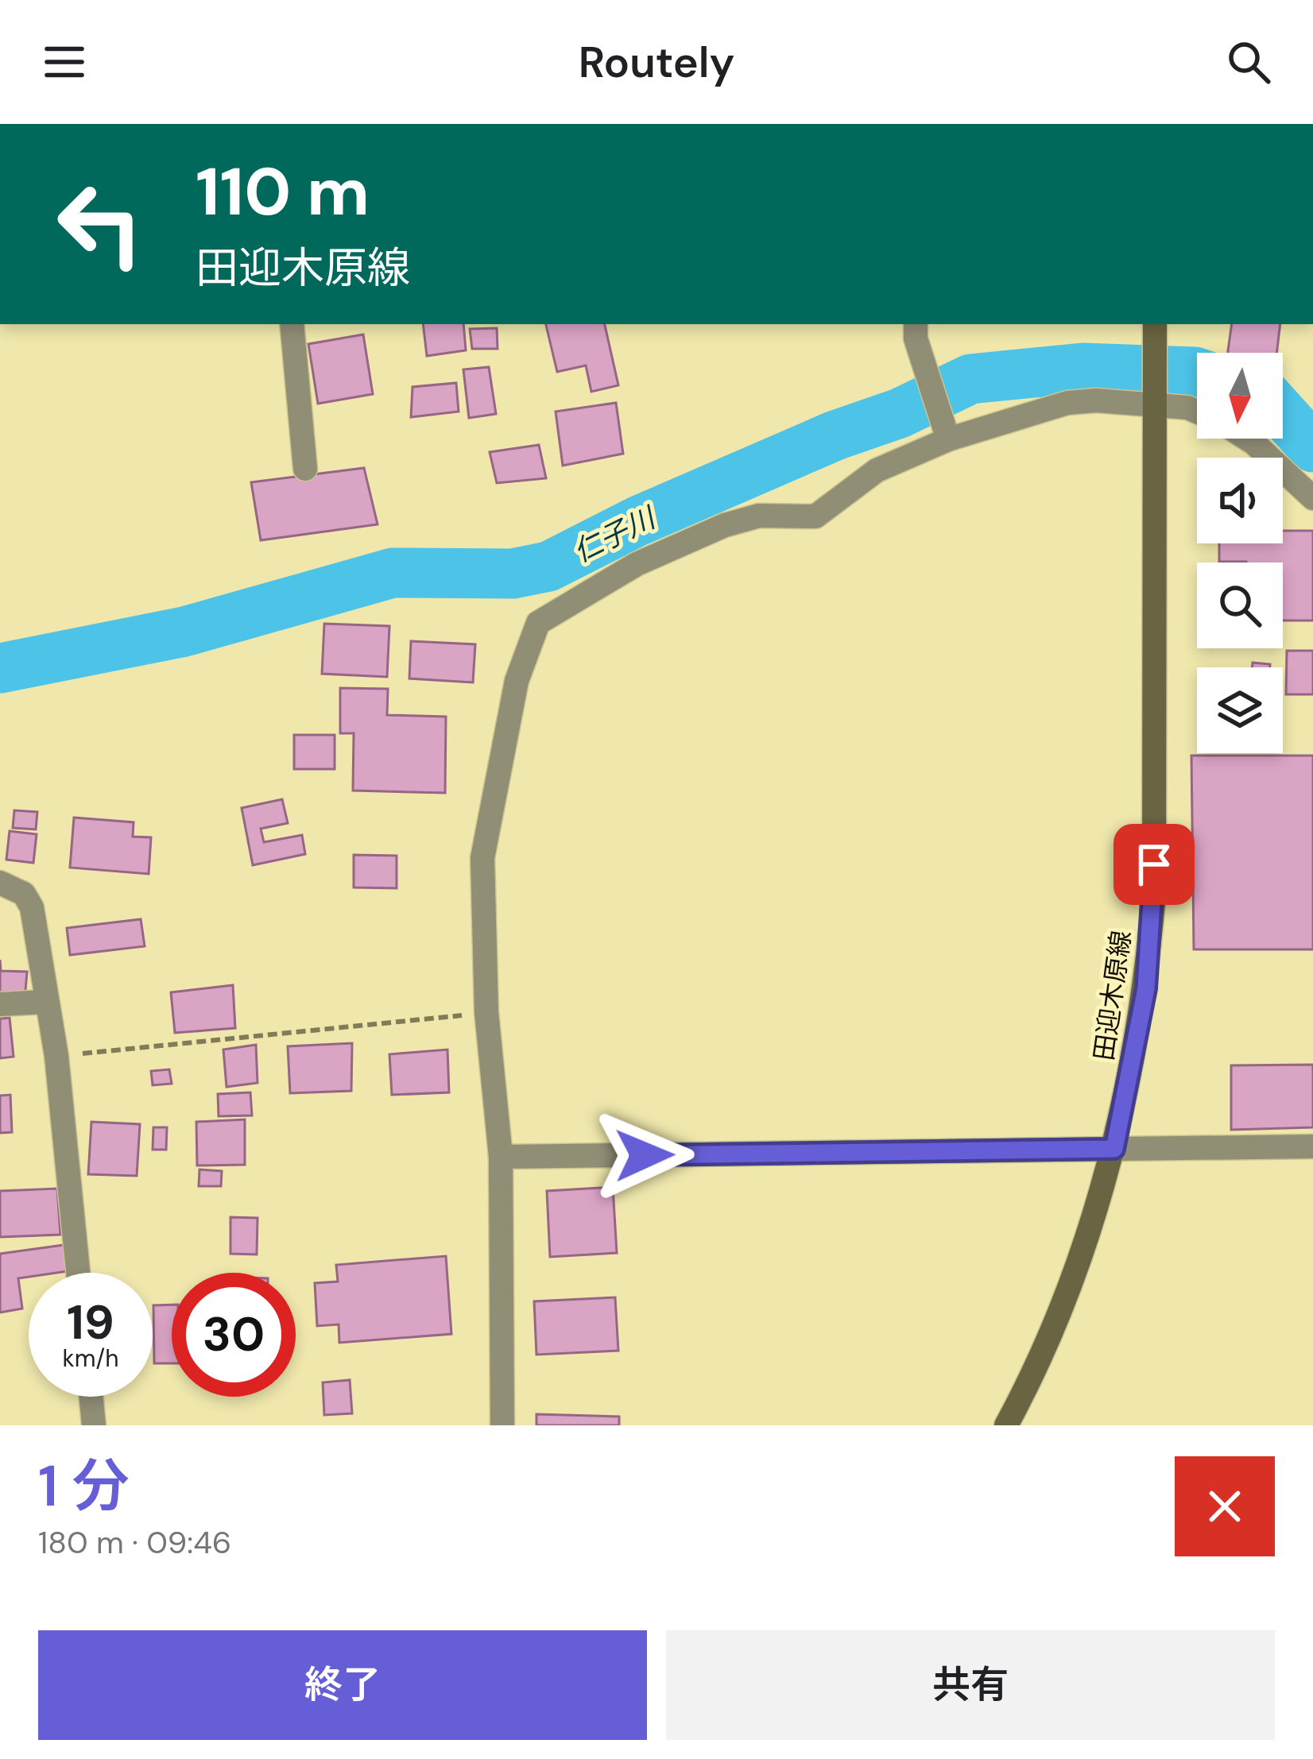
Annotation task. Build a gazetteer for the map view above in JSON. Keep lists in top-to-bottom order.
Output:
{
  "streets": {
    "main road": ["田迎木原線"]
  },
  "water": ["仁子川"],
  "north": "bottom",
  "page": {
    "header": "Routely",
    "turn": ["110 m", "田迎木原線"],
    "speed": "19 km/h",
    "limit": "30",
    "heading": ["1 分", "180 m · 09:46"],
    "buttons": ["終了", "共有"]
  }
}
